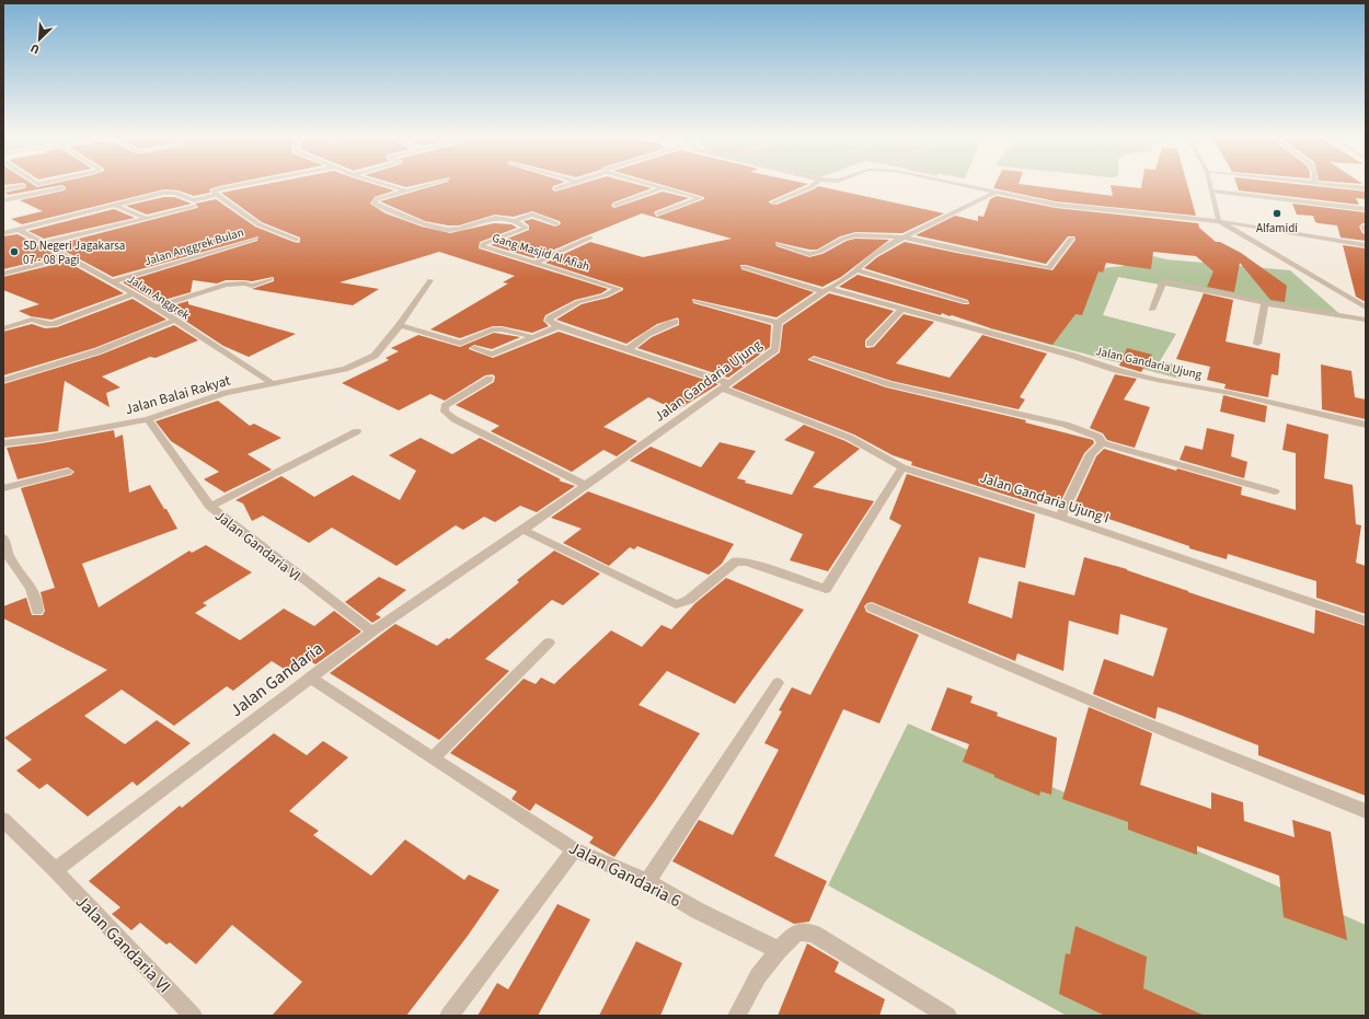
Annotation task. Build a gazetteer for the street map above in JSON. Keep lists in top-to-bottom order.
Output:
{
  "streets": {
    "street": [
      "Jalan Anggrek Bulan",
      "Gang Masjid Al Afiah",
      "Jalan Anggrek",
      "Jalan Gandaria Ujung",
      "Jalan Balai Rakyat",
      "Jalan Gandaria Ujung I",
      "Jalan Gandaria VI",
      "Jalan Gandaria",
      "Jalan Gandaria 6"
    ]
  },
  "crossings": [
    ["Jalan Anggrek Bulan", "Jalan Anggrek"],
    ["Jalan Anggrek", "Jalan Balai Rakyat"],
    ["Jalan Gandaria Ujung", "Jalan Gandaria Ujung I"],
    ["Jalan Gandaria Ujung", "Jalan Gandaria"],
    ["Jalan Balai Rakyat", "Jalan Gandaria VI"],
    ["Jalan Gandaria VI", "Jalan Gandaria"],
    ["Jalan Gandaria", "Jalan Gandaria 6"]
  ],
  "places": ["Alfamidi", "SD Negeri Jagakarsa 07 - 08 Pagi"],
  "north": "bottom left"
}
